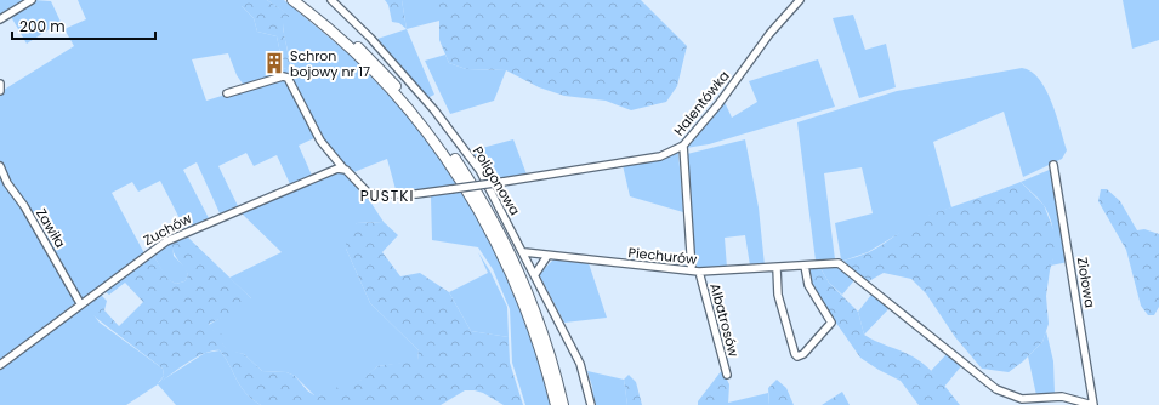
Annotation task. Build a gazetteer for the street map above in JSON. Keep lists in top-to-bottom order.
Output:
{
  "streets": {
    "street": [
      "Halentówka",
      "Poligonowa",
      "Zawiła",
      "Zuchów",
      "Piechurów",
      "Ziołowa",
      "Albatrosów"
    ]
  },
  "crossings": [
    ["Halentówka", "Zuchów"],
    ["Poligonowa", "Piechurów"],
    ["Zawiła", "Zuchów"],
    ["Piechurów", "Ziołowa"],
    ["Piechurów", "Albatrosów"]
  ],
  "districts": ["PUSTKI"],
  "places": {
    "building": ["Schron bojowy nr 17"]
  },
  "scale_bar": "200 m"
}
